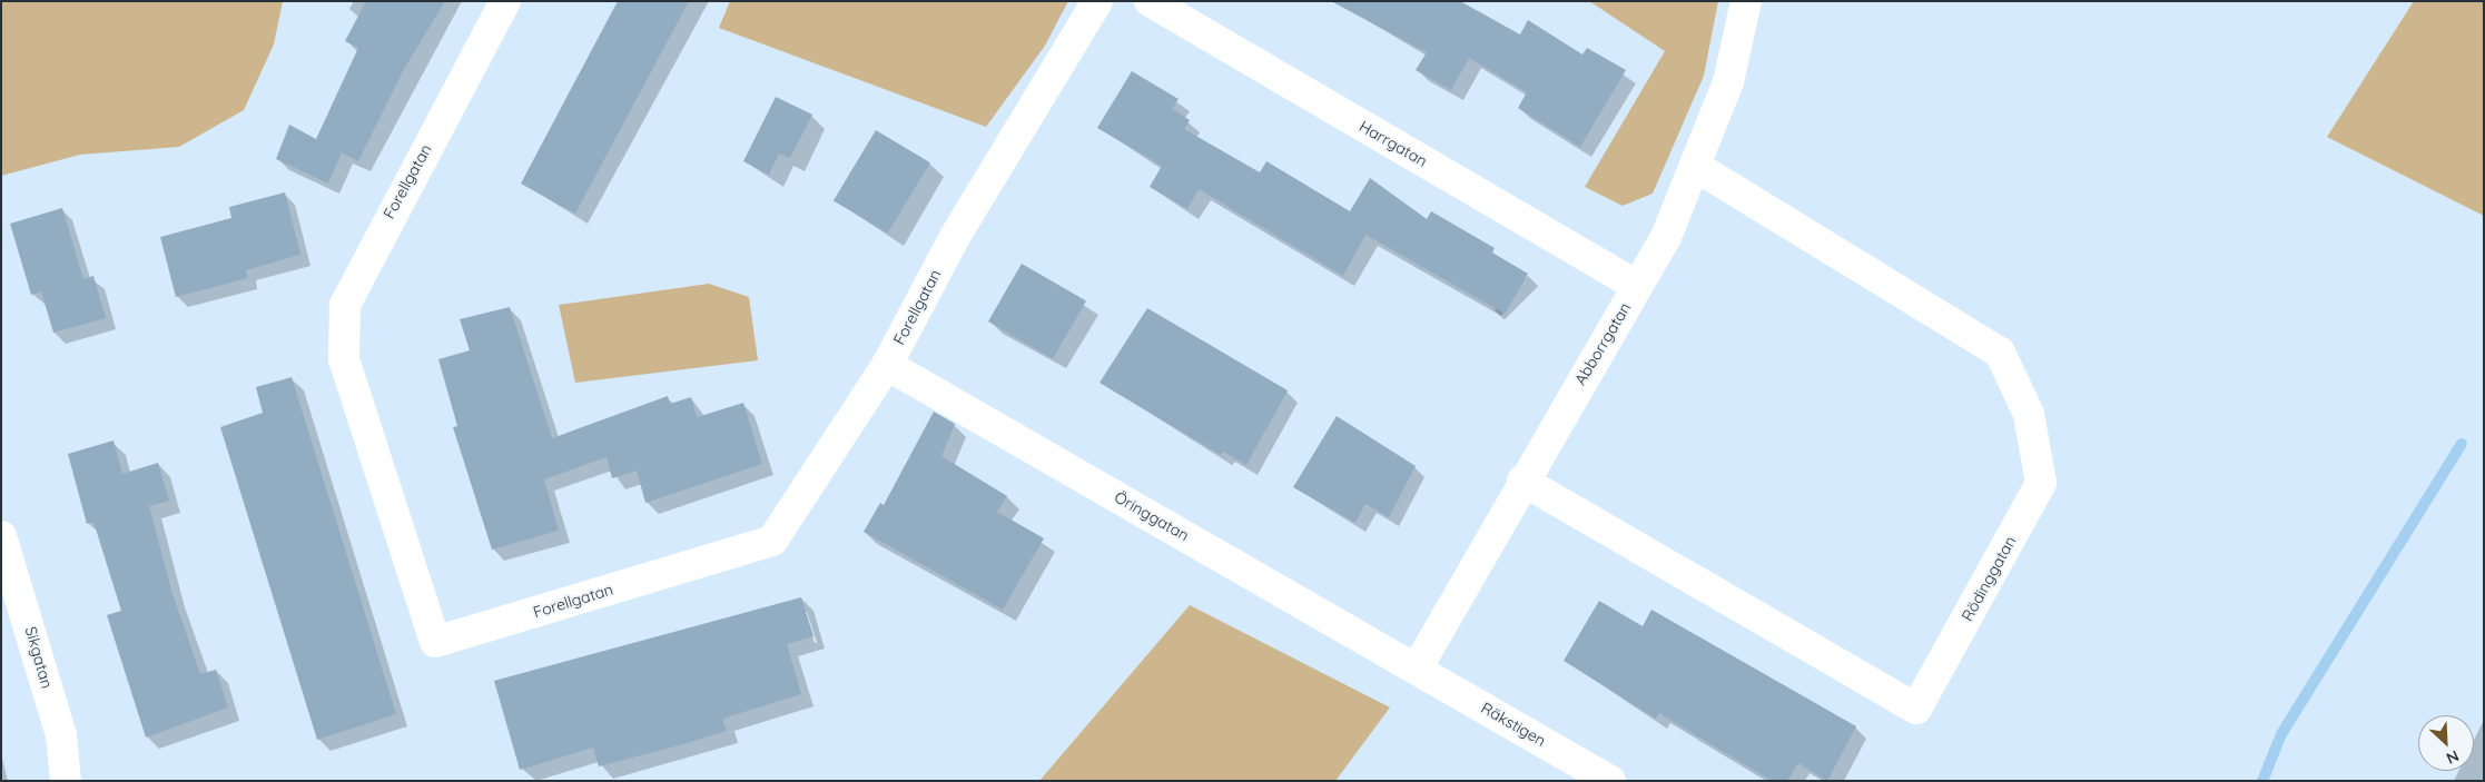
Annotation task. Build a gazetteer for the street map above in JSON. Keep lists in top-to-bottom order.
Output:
{
  "streets": {
    "street": [
      "Harrgatan",
      "Forellgatan",
      "Abborrgatan",
      "Öringgatan",
      "Rödinggatan",
      "Sikgatan",
      "Räkstigen"
    ]
  },
  "crossings": [
    ["Harrgatan", "Abborrgatan"],
    ["Forellgatan", "Öringgatan"],
    ["Abborrgatan", "Öringgatan"],
    ["Abborrgatan", "Rödinggatan"],
    ["Abborrgatan", "Räkstigen"],
    ["Öringgatan", "Räkstigen"]
  ],
  "north": "bottom right"
}
